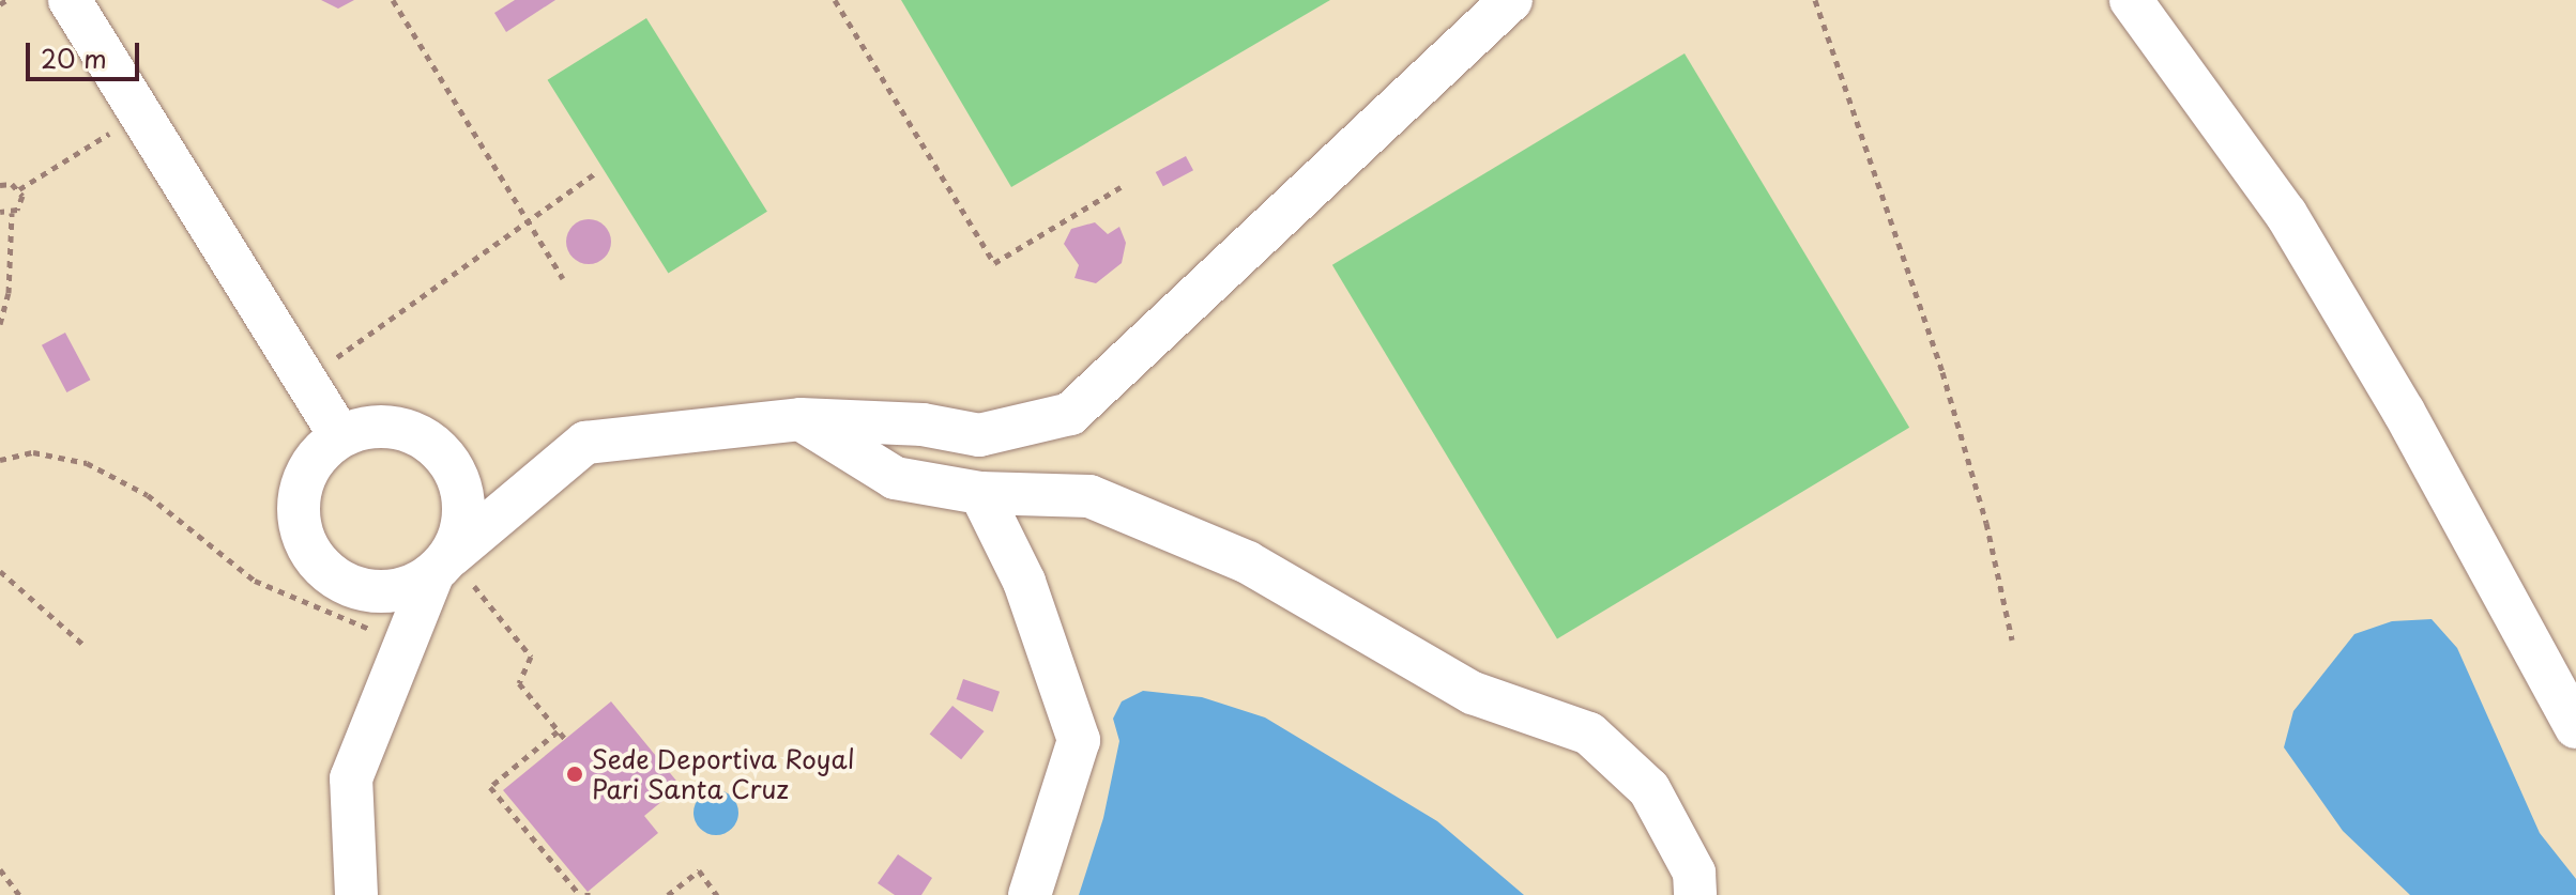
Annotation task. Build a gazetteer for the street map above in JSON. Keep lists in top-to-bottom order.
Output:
{
  "places": ["Sede Deportiva Royal Pari Santa Cruz"],
  "scale_bar": "20 m"
}
